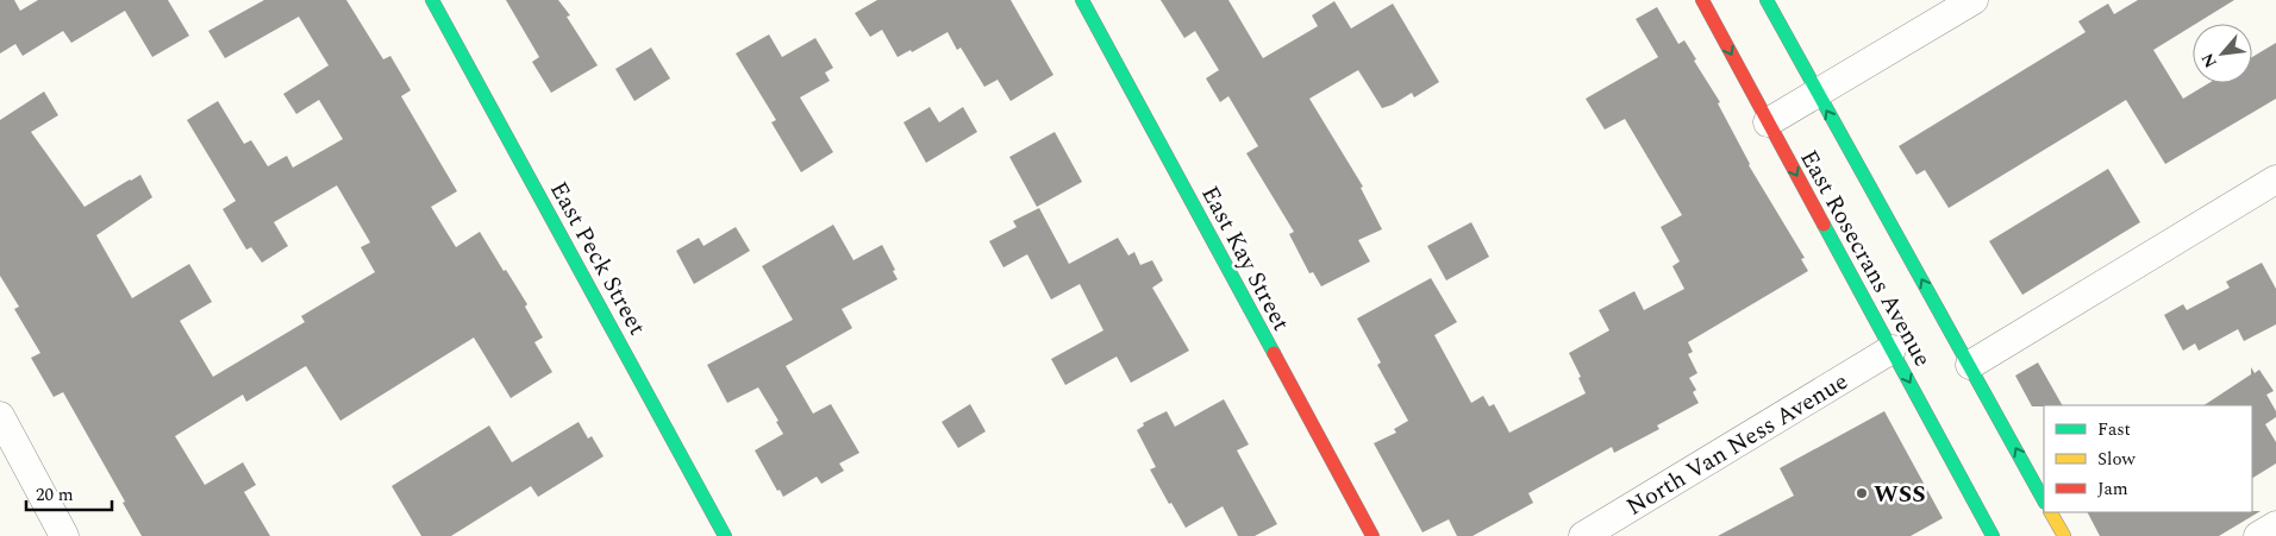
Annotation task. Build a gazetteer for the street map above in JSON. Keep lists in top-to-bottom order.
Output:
{
  "streets": {
    "main road": ["East Peck Street", "East Kay Street", "East Rosecrans Avenue"],
    "street": ["North Van Ness Avenue"]
  },
  "crossings": [
    ["East Rosecrans Avenue", "North Van Ness Avenue"]
  ],
  "places": ["WSS"],
  "legend": ["Fast", "Slow", "Jam"],
  "scale_bar": "20 m",
  "north": "bottom left"
}
